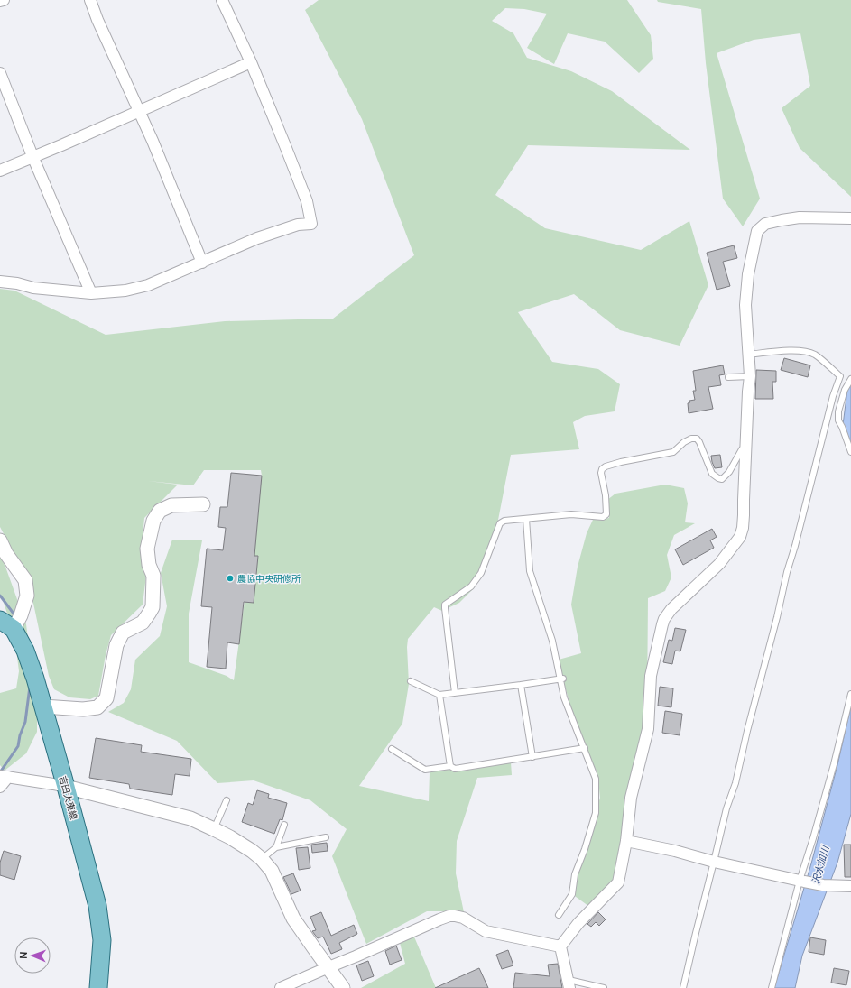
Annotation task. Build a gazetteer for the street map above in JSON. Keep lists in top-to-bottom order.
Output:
{
  "streets": {
    "main road": ["吉田大東線"]
  },
  "water": ["沢水加川"],
  "places": ["農協中央研修所"],
  "north": "left"
}
